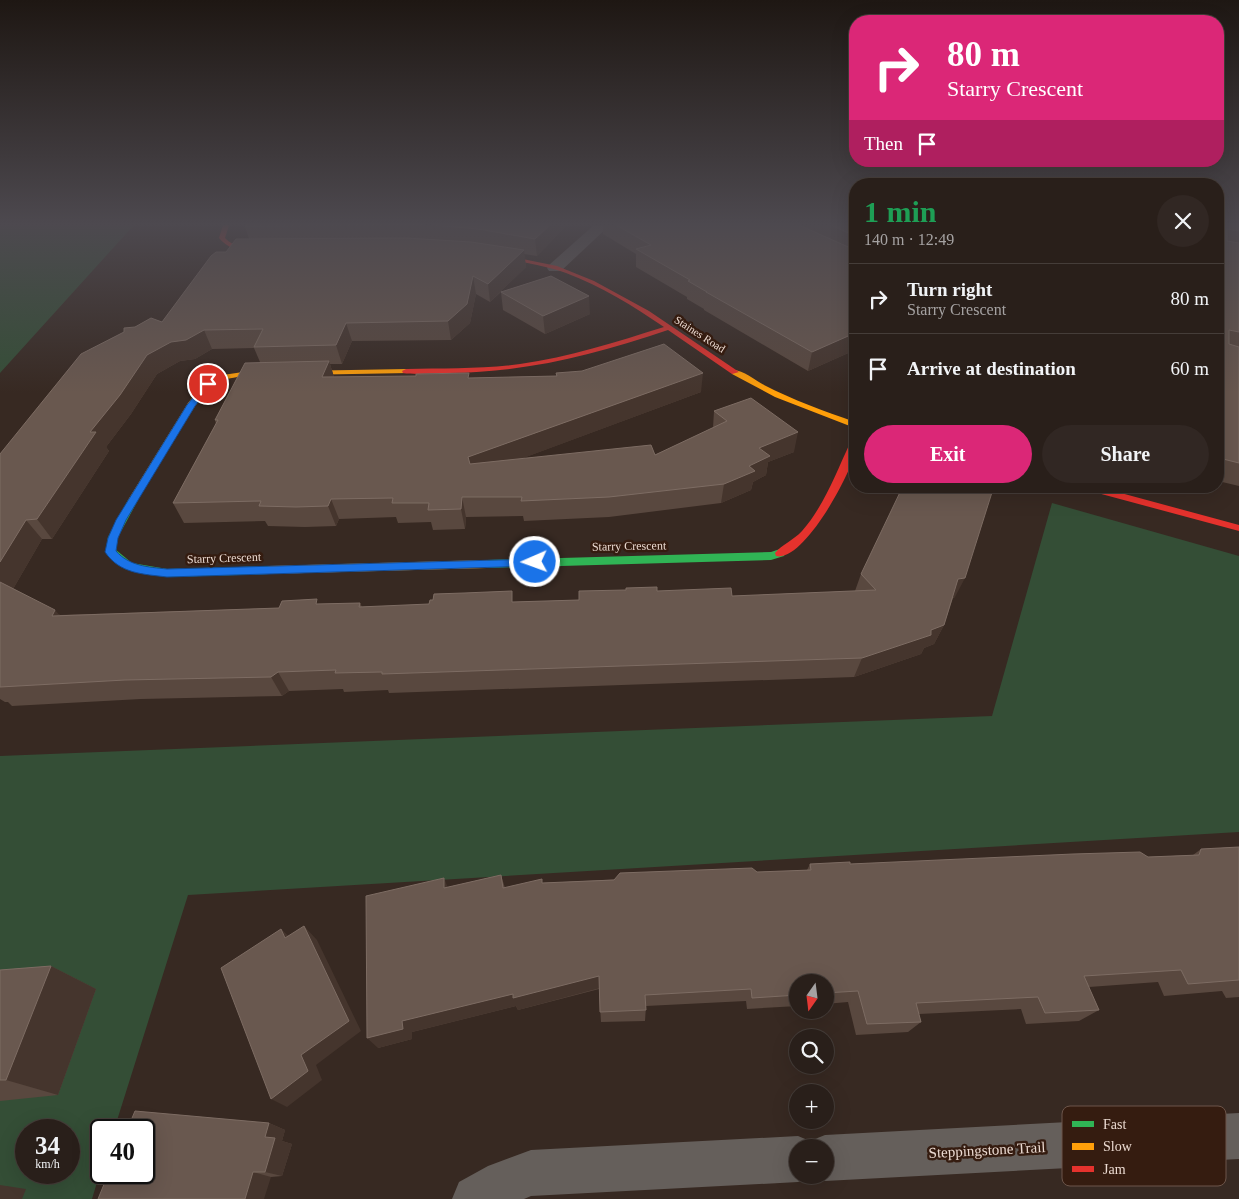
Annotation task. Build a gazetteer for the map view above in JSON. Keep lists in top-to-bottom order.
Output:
{
  "streets": {
    "street": ["Staines Road", "Starry Crescent", "Steppingstone Trail"]
  },
  "crossings": [
    ["Staines Road", "Starry Crescent"]
  ],
  "legend": ["Fast", "Slow", "Jam"],
  "north": "bottom",
  "page": {
    "turn": ["80 m", "Starry Crescent"],
    "then": "Then",
    "heading": ["1 min", "140 m · 12:49"],
    "list": [
      {
        "name": "Turn right",
        "note": "Starry Crescent",
        "value": "80 m"
      },
      {
        "name": "Arrive at destination",
        "value": "60 m"
      }
    ],
    "buttons": ["Exit", "Share"],
    "map_buttons": ["+", "−"],
    "speed": "34 km/h",
    "limit": "40"
  }
}
